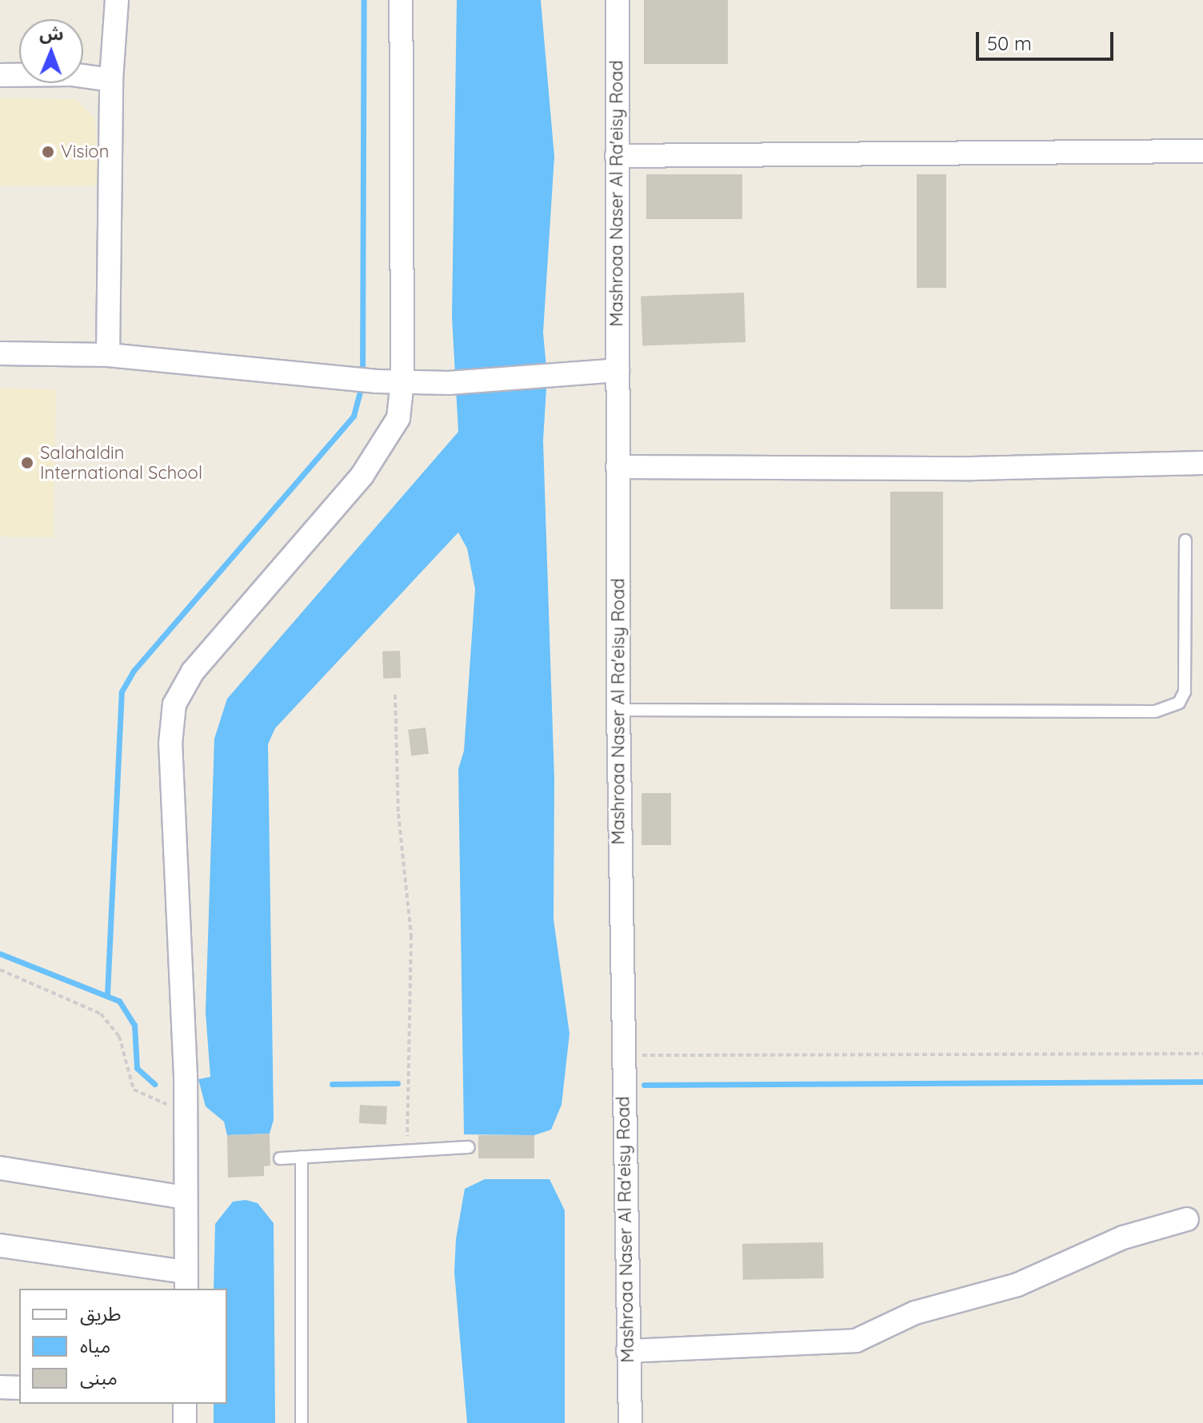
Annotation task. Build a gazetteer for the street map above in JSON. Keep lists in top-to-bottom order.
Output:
{
  "streets": {
    "street": ["Mashroaa Naser Al Ra'eisy Road"]
  },
  "places": ["Vision", "Salahaldin International School"],
  "legend": ["طريق", "مياه", "مبنى"],
  "scale_bar": "50 m",
  "north": "top"
}
